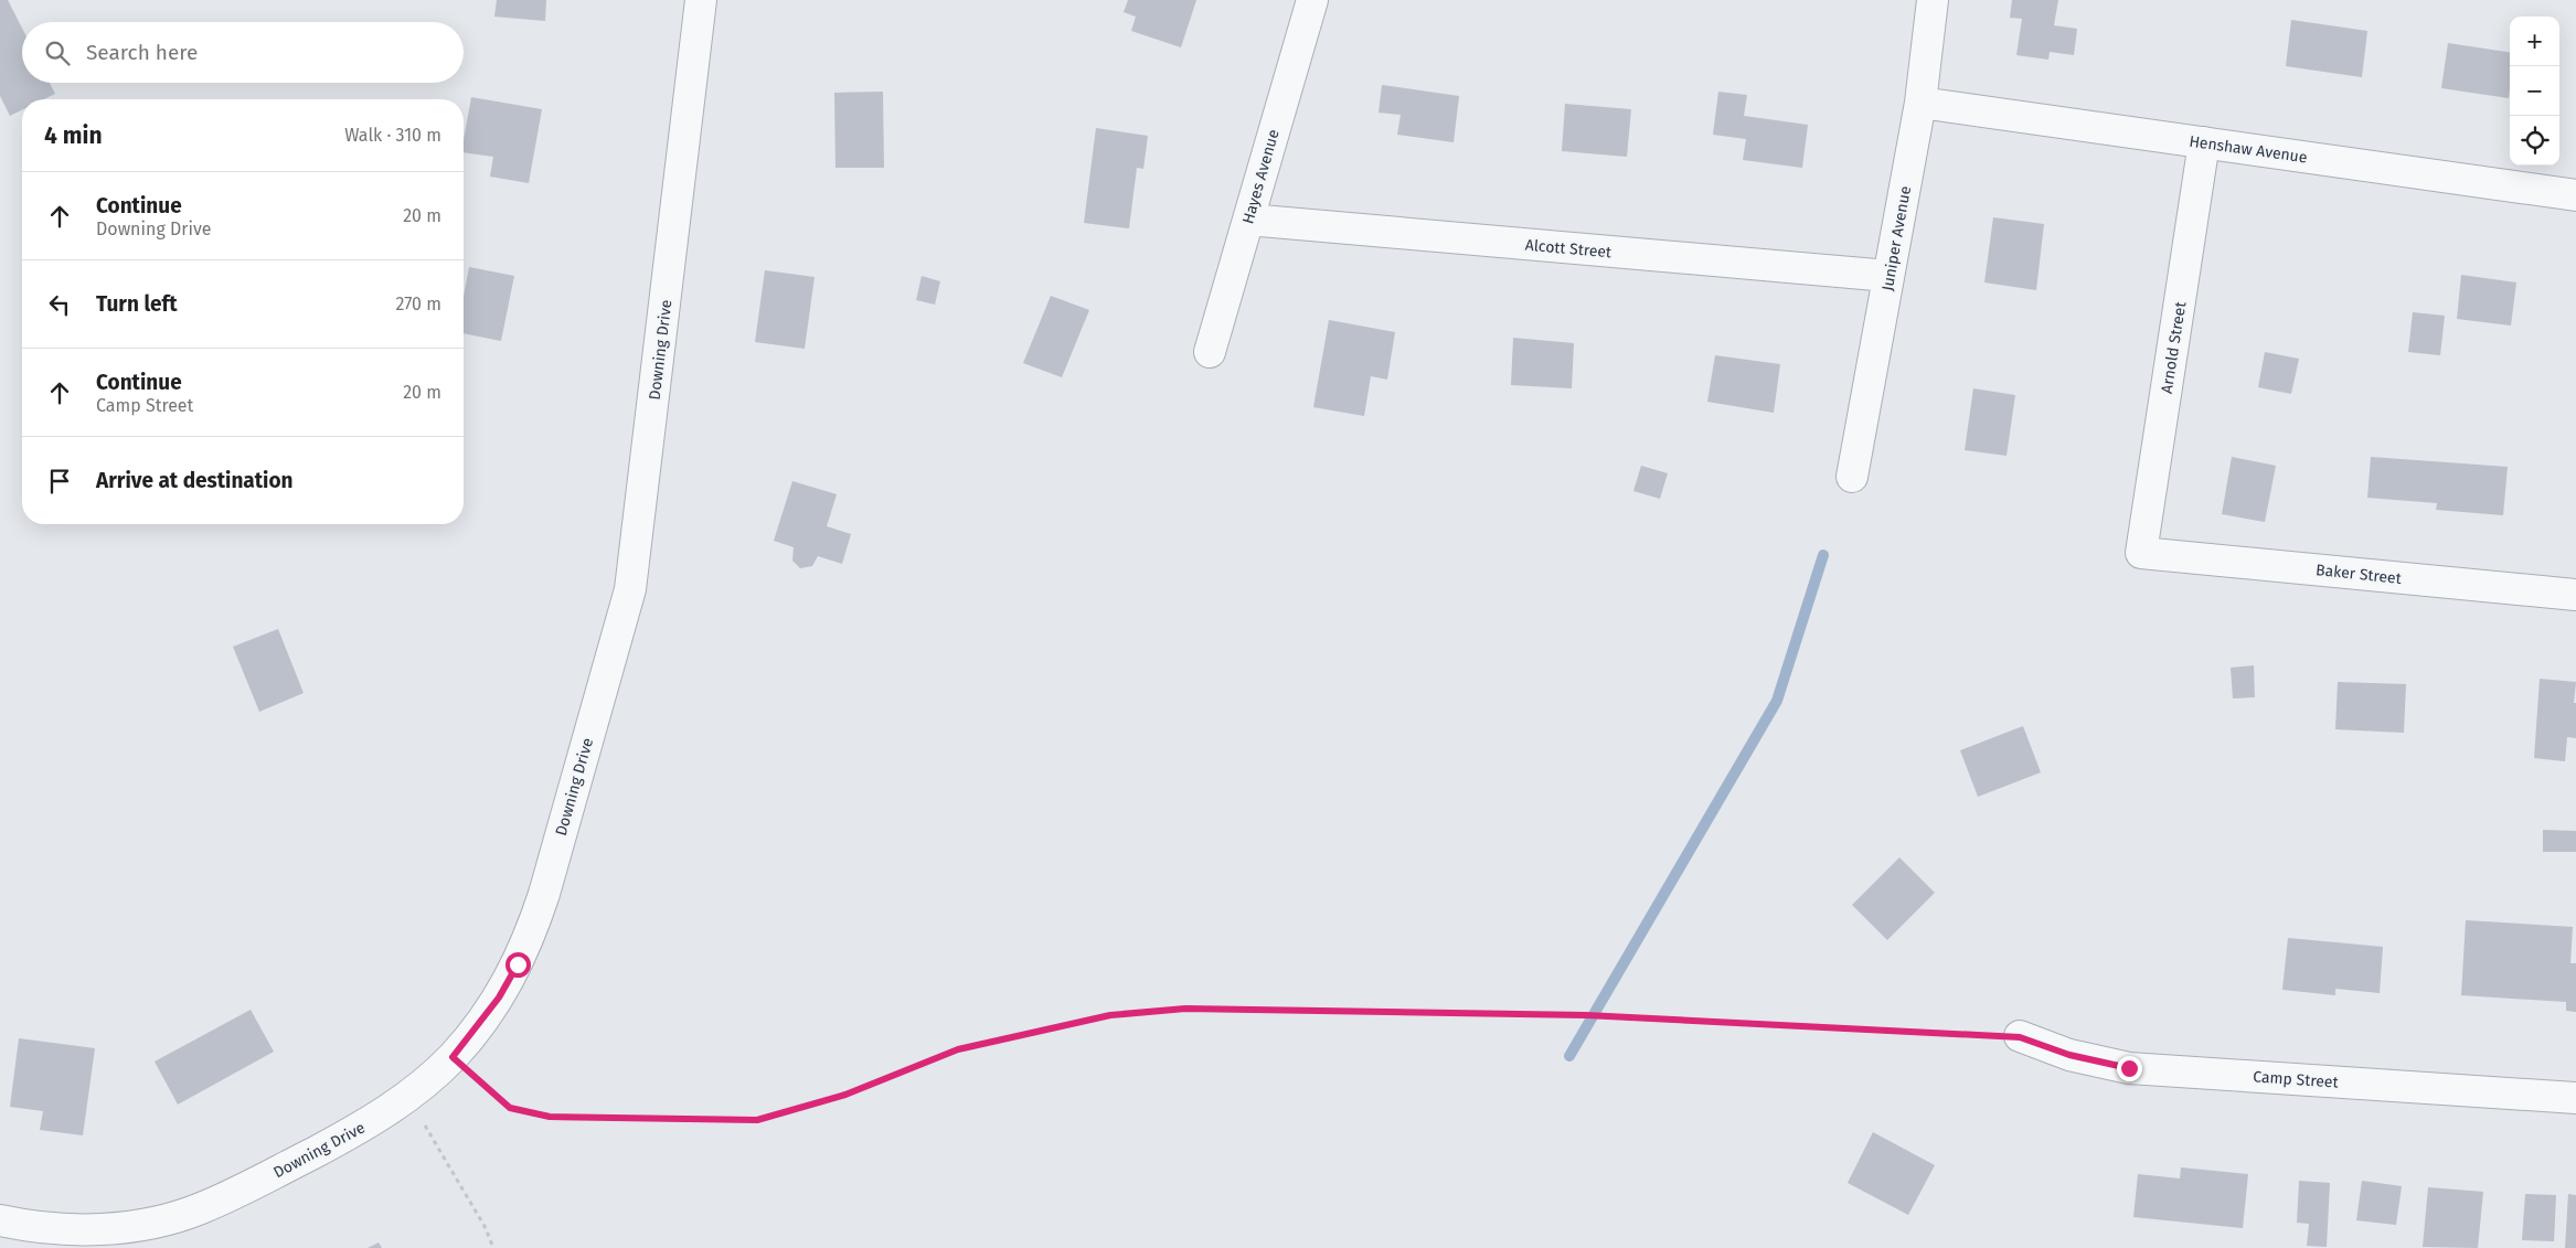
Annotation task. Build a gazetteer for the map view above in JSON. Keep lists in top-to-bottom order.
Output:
{
  "streets": {
    "street": [
      "Henshaw Avenue",
      "Hayes Avenue",
      "Juniper Avenue",
      "Alcott Street",
      "Arnold Street",
      "Downing Drive",
      "Baker Street",
      "Camp Street"
    ]
  },
  "crossings": [
    ["Henshaw Avenue", "Juniper Avenue"],
    ["Henshaw Avenue", "Arnold Street"],
    ["Hayes Avenue", "Alcott Street"],
    ["Juniper Avenue", "Alcott Street"],
    ["Arnold Street", "Baker Street"]
  ],
  "page": {
    "map_buttons": ["+", "−"],
    "search": "Search here",
    "heading": ["4 min", "Walk · 310 m"],
    "list": [
      ["Continue", "Downing Drive", "20 m"],
      ["Turn left", "270 m"],
      ["Continue", "Camp Street", "20 m"],
      "Arrive at destination"
    ]
  }
}
